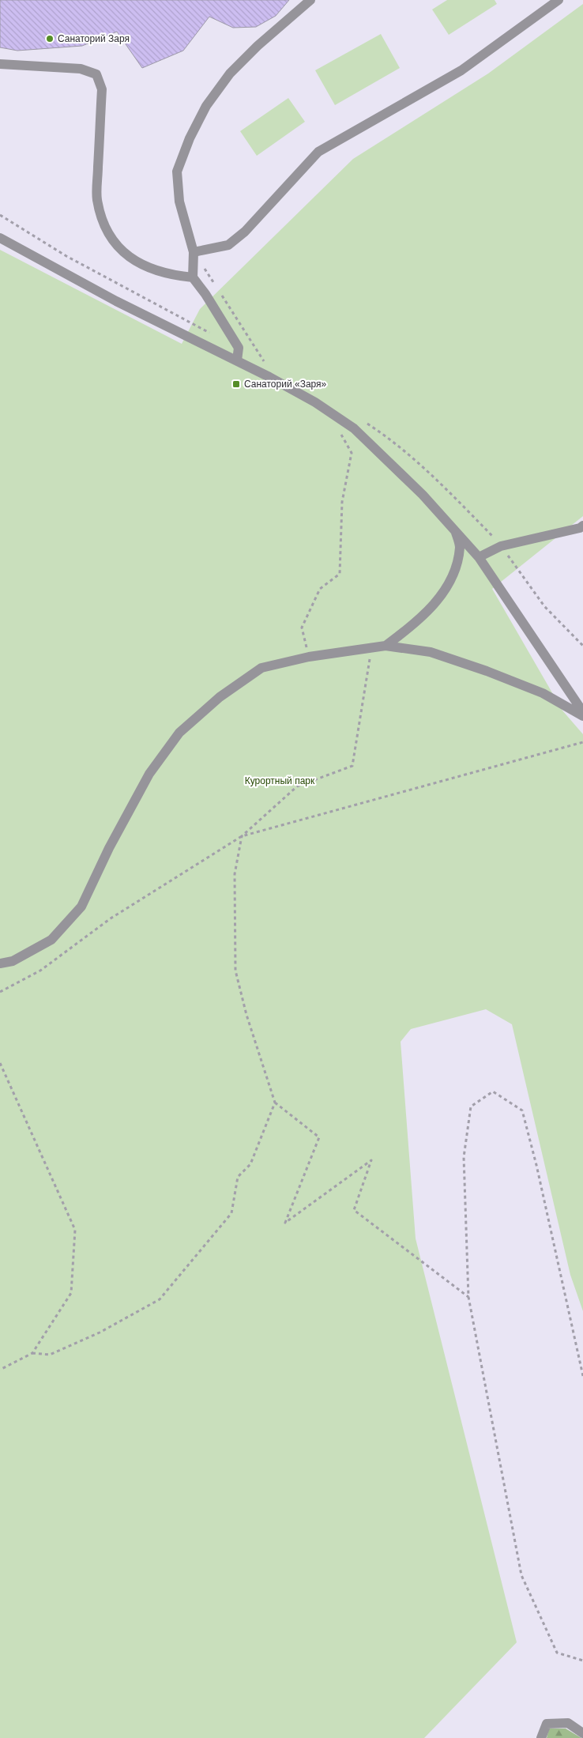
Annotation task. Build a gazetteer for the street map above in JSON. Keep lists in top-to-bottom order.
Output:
{
  "parks": ["Курортный парк"],
  "places": {
    "other": ["Санаторий Заря"],
    "transit": ["Санаторий «Заря»"]
  }
}
